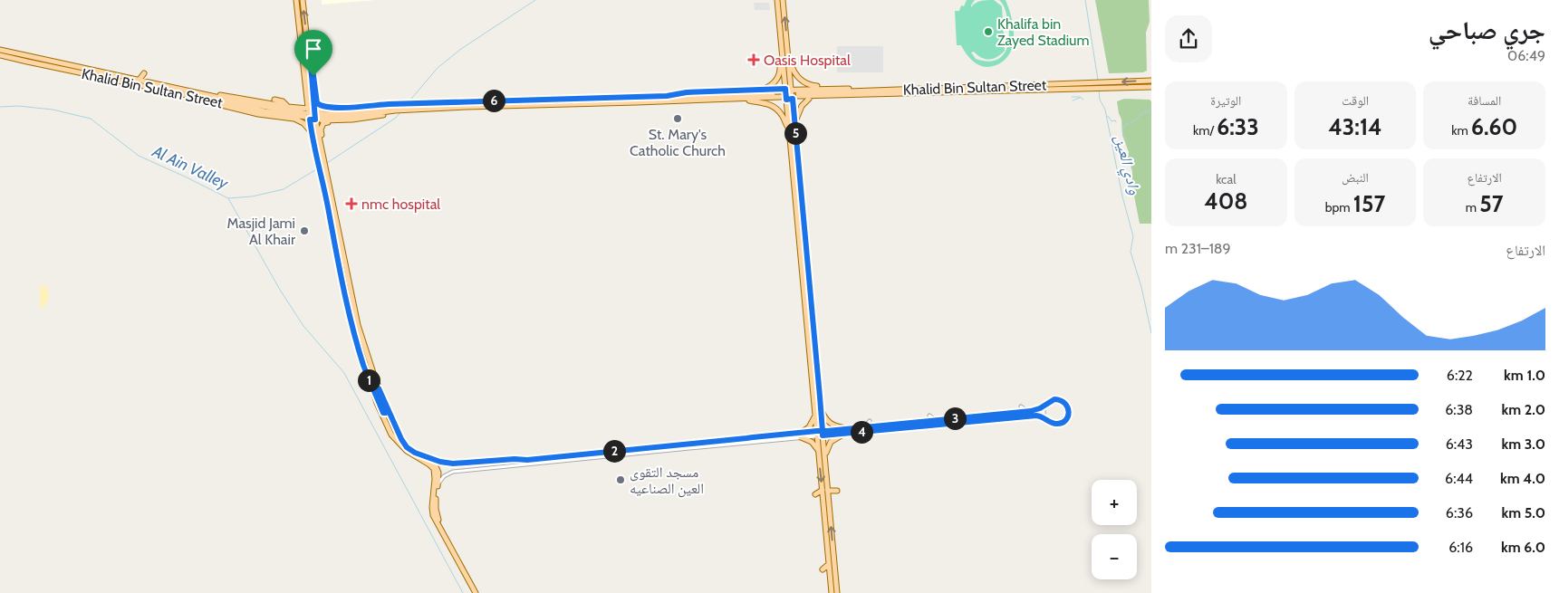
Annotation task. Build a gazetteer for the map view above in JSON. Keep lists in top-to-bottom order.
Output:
{
  "streets": {
    "main road": ["Khalid Bin Sultan Street"]
  },
  "water": ["وادي العين", "Al Ain Valley"],
  "places": {
    "other": [
      "Khalifa bin Zayed Stadium",
      "St. Mary's Catholic Church",
      "Masjid Jami Al Khair",
      "مسجد التقوى العين الصناعيه"
    ],
    "health": ["Oasis Hospital", "nmc hospital"]
  },
  "page": {
    "heading": ["جري صباحي", "06:49"],
    "stats": [
      ["المسافة", "6.60 km"],
      ["الوقت", "43:14"],
      ["الوتيرة", "6:33 /km"],
      ["الارتفاع", "57 m"],
      ["النبض", "157 bpm"],
      ["kcal", "408"]
    ],
    "pins": [
      "6",
      "5",
      "1",
      "3",
      "4",
      "2"
    ],
    "chart": ["الارتفاع", "189–231 m"],
    "list": [
      {
        "name": "1.0 km",
        "note": "6:22"
      },
      {
        "name": "2.0 km",
        "note": "6:38"
      },
      {
        "name": "3.0 km",
        "note": "6:43"
      },
      {
        "name": "4.0 km",
        "note": "6:44"
      },
      {
        "name": "5.0 km",
        "note": "6:36"
      },
      {
        "name": "6.0 km",
        "note": "6:16"
      }
    ],
    "map_buttons": ["+", "−"]
  }
}
